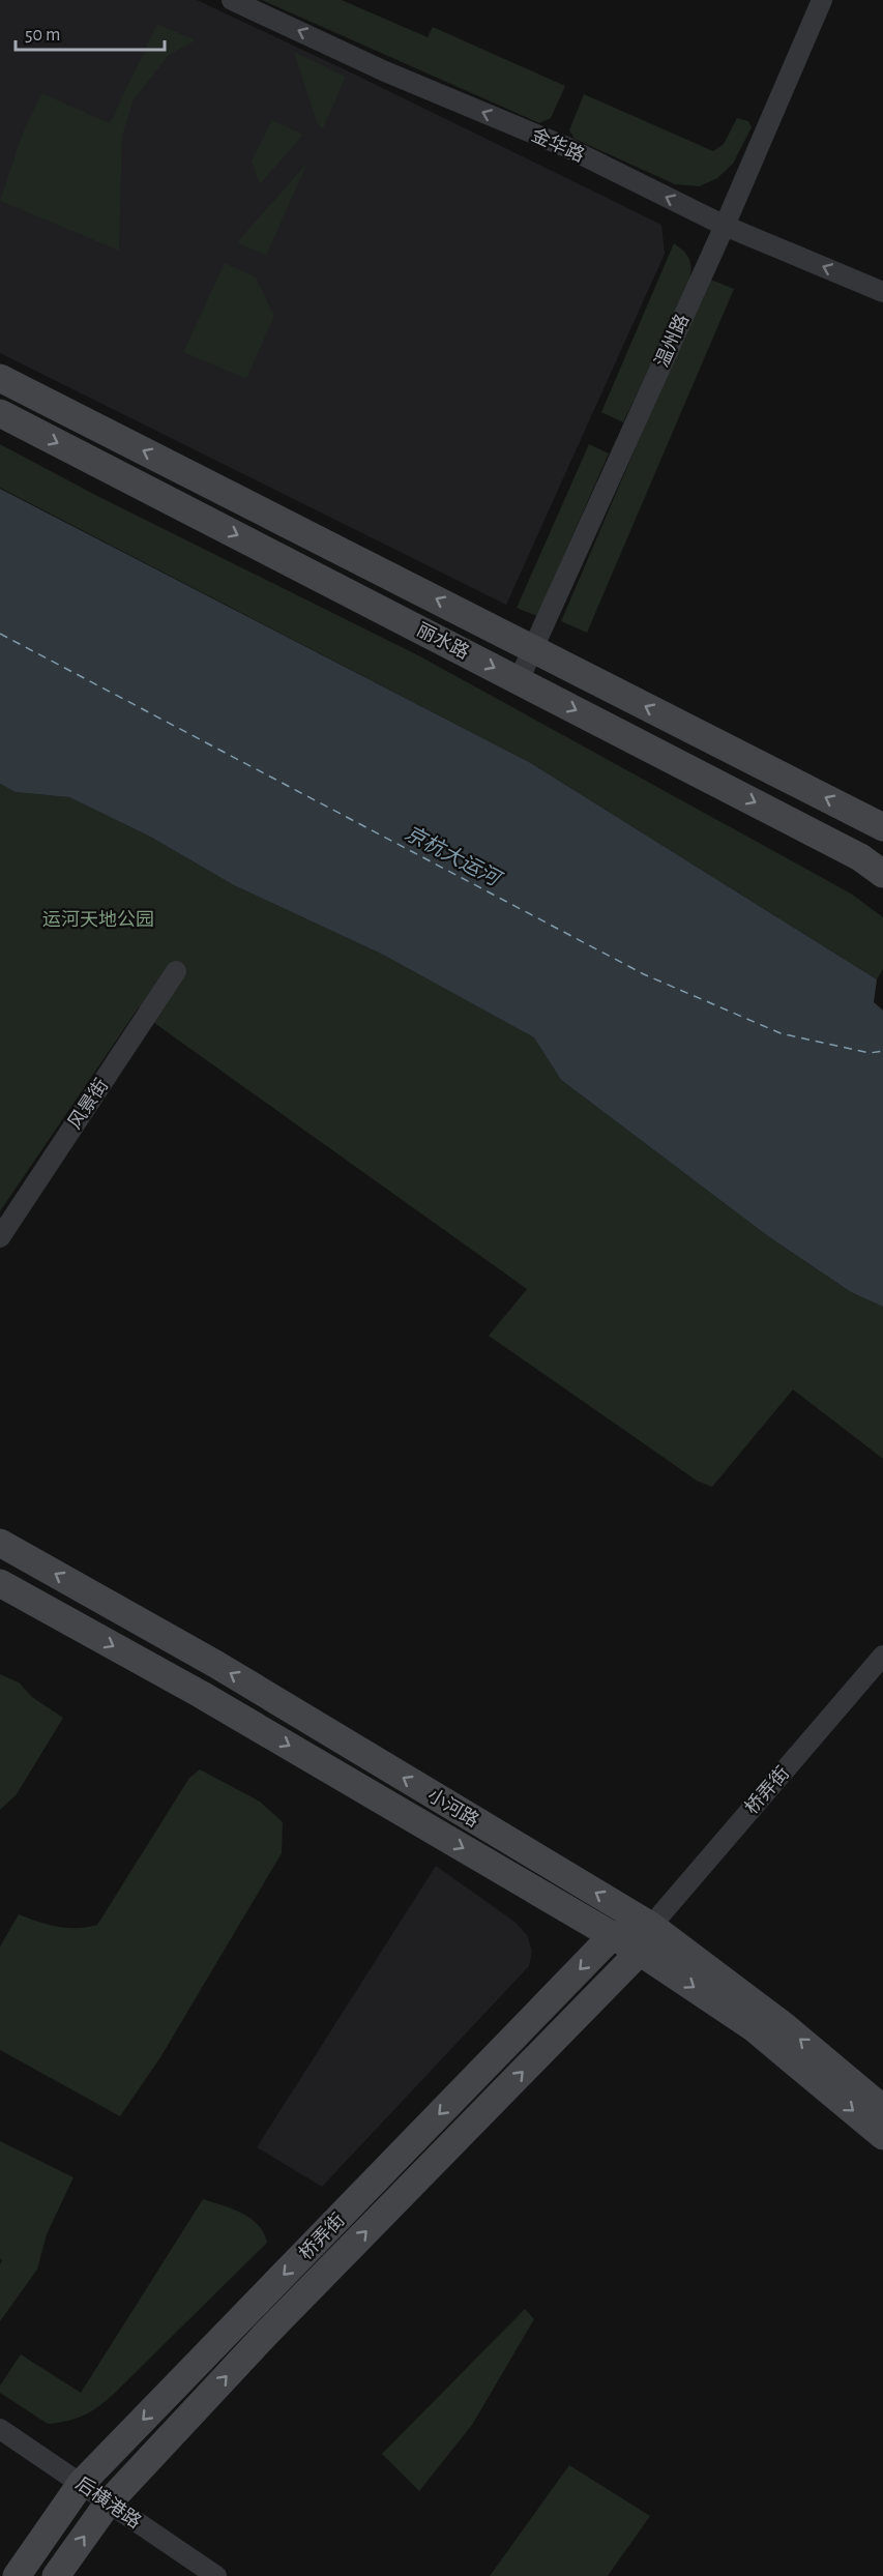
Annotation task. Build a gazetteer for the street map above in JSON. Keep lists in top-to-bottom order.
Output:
{
  "streets": {
    "main road": ["丽水路", "桥弄街", "小河路"],
    "street": [
      "金华路",
      "温州路",
      "风景街",
      "后横港路"
    ]
  },
  "crossings": [
    ["金华路", "温州路"],
    ["温州路", "丽水路"],
    ["桥弄街", "小河路"],
    ["桥弄街", "后横港路"]
  ],
  "one_way": ["金华路"],
  "water": ["京杭大运河"],
  "parks": ["运河天地公园"],
  "scale_bar": "50 m"
}
